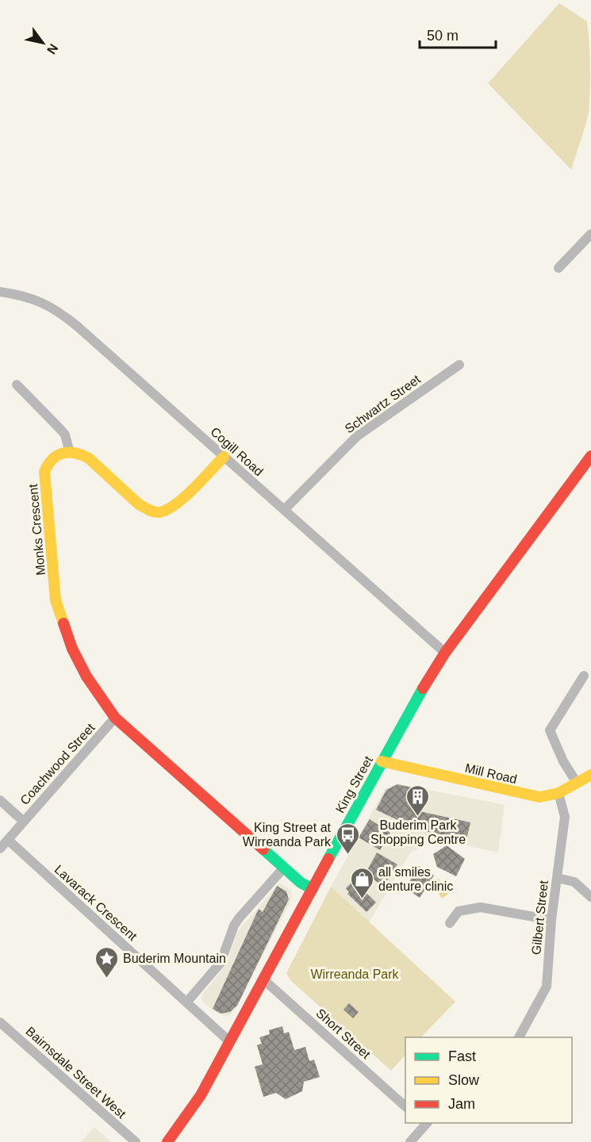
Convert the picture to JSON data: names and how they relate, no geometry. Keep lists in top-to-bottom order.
{
  "streets": {
    "street": [
      "Schwartz Street",
      "Cogill Road",
      "Monks Crescent",
      "Coachwood Street",
      "Mill Road",
      "King Street",
      "Lavarack Crescent",
      "Gilbert Street",
      "Short Street",
      "Bairnsdale Street West"
    ]
  },
  "crossings": [
    ["Schwartz Street", "Cogill Road"],
    ["Cogill Road", "King Street"],
    ["Monks Crescent", "Coachwood Street"],
    ["Coachwood Street", "Lavarack Crescent"],
    ["Mill Road", "King Street"],
    ["Mill Road", "Gilbert Street"],
    ["King Street", "Lavarack Crescent"],
    ["King Street", "Short Street"]
  ],
  "parks": ["Wirreanda Park"],
  "places": {
    "building": ["Buderim Park Shopping Centre"],
    "bus stop": ["King Street at Wirreanda Park"],
    "shop": ["all smiles denture clinic"],
    "place": ["Buderim Mountain"]
  },
  "legend": ["Fast", "Slow", "Jam"],
  "scale_bar": "50 m",
  "north": "bottom right"
}
